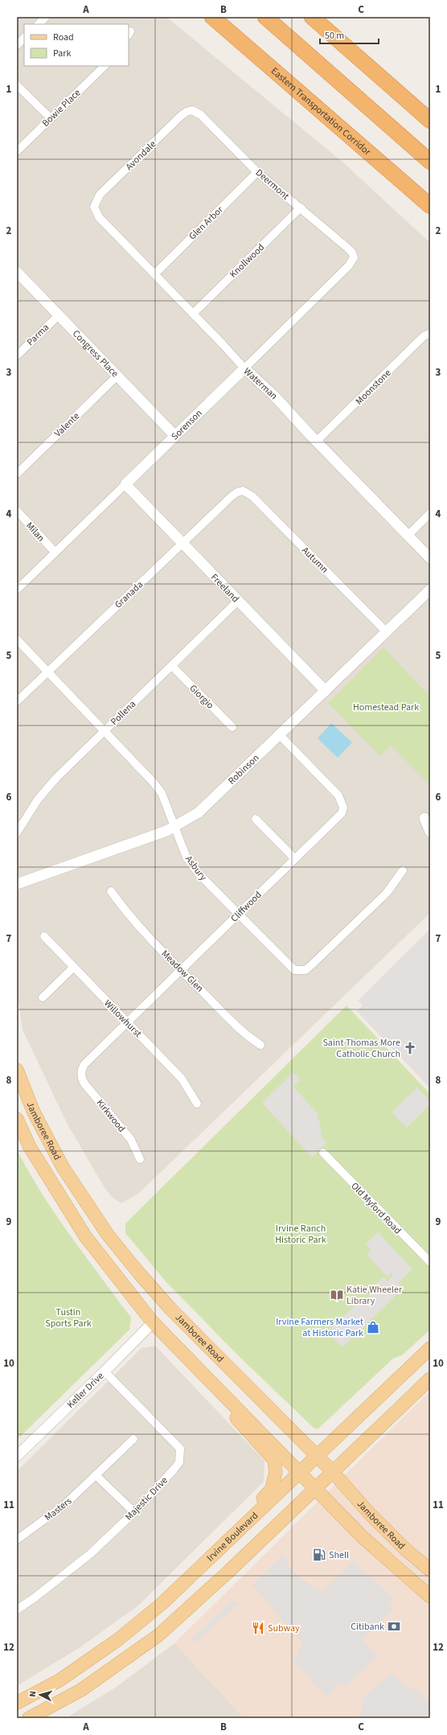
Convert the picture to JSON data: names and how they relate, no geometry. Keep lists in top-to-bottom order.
{
  "streets": {
    "highway": ["Eastern Transportation Corridor"],
    "main road": ["Jamboree Road", "Irvine Boulevard"],
    "street": [
      "Bowie Place",
      "Avondale",
      "Deermont",
      "Glen Arbor",
      "Knollwood",
      "Parma",
      "Congress Place",
      "Waterman",
      "Moonstone",
      "Sorenson",
      "Valente",
      "Milan",
      "Autumn",
      "Freeland",
      "Granada",
      "Giorgio",
      "Pollena",
      "Robinson",
      "Asbury",
      "Cliffwood",
      "Meadow Glen",
      "Willowhurst",
      "Kirkwood",
      "Old Myford Road",
      "Keller Drive",
      "Majestic Drive",
      "Masters"
    ]
  },
  "crossings": [
    ["Avondale", "Deermont"],
    ["Avondale", "Waterman"],
    ["Deermont", "Glen Arbor"],
    ["Deermont", "Knollwood"],
    ["Deermont", "Sorenson"],
    ["Glen Arbor", "Waterman"],
    ["Knollwood", "Waterman"],
    ["Parma", "Congress Place"],
    ["Congress Place", "Sorenson"],
    ["Congress Place", "Valente"],
    ["Waterman", "Moonstone"],
    ["Waterman", "Sorenson"],
    ["Sorenson", "Milan"],
    ["Sorenson", "Freeland"],
    ["Autumn", "Granada"],
    ["Autumn", "Robinson"],
    ["Freeland", "Granada"],
    ["Freeland", "Pollena"],
    ["Freeland", "Robinson"],
    ["Granada", "Asbury"],
    ["Giorgio", "Pollena"],
    ["Pollena", "Asbury"],
    ["Robinson", "Asbury"],
    ["Robinson", "Cliffwood"],
    ["Asbury", "Cliffwood"],
    ["Cliffwood", "Meadow Glen"],
    ["Cliffwood", "Willowhurst"],
    ["Cliffwood", "Kirkwood"],
    ["Jamboree Road", "Keller Drive"],
    ["Jamboree Road", "Irvine Boulevard"],
    ["Keller Drive", "Majestic Drive"]
  ],
  "parks": ["Homestead Park", "Irvine Ranch Historic Park", "Tustin Sports Park"],
  "places": {
    "church": ["Saint Thomas More Catholic Church"],
    "library": ["Katie Wheeler Library"],
    "shop": ["Irvine Farmers Market at Historic Park"],
    "fuel station": ["Shell"],
    "bank": ["Citibank"],
    "restaurant": ["Subway"]
  },
  "legend": ["Road", "Park"],
  "scale_bar": "50 m",
  "north": "left",
  "grid": {
    "columns": ["A", "B", "C"],
    "rows": [
      "1",
      "2",
      "3",
      "4",
      "5",
      "6",
      "7",
      "8",
      "9",
      "10",
      "11",
      "12"
    ]
  }
}
